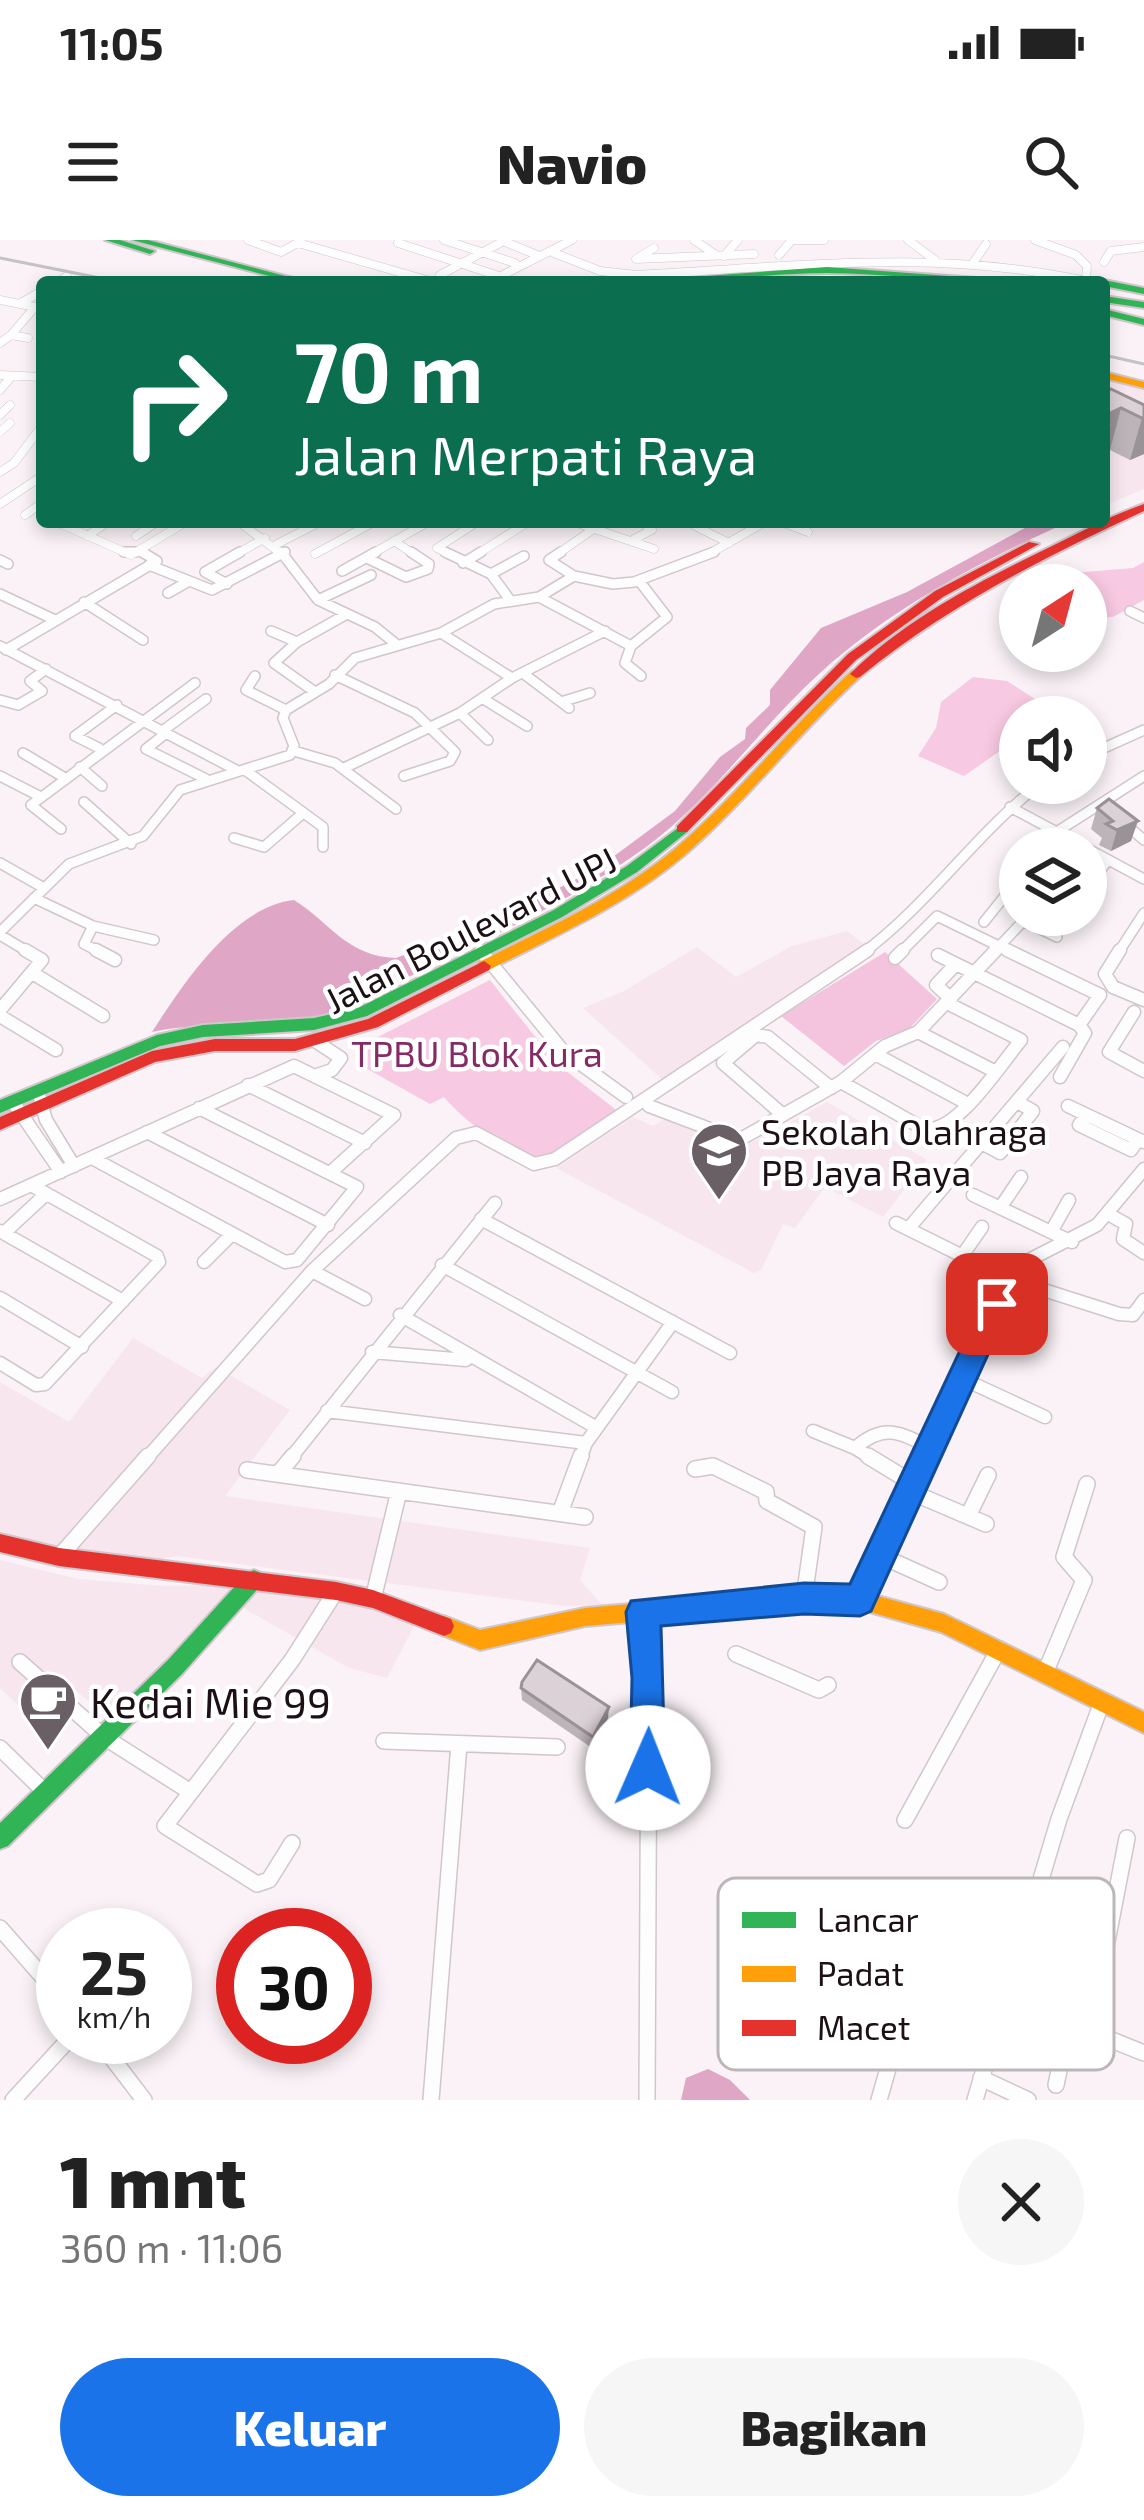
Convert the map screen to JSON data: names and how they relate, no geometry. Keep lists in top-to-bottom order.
{
  "streets": {
    "main road": ["Jalan Boulevard UPJ"]
  },
  "parks": ["TPBU Blok Kura"],
  "places": {
    "school or university": ["Sekolah Olahraga PB Jaya Raya"],
    "cafe": ["Kedai Mie 99"]
  },
  "legend": ["Lancar", "Padat", "Macet"],
  "north": "top right",
  "page": {
    "status": "11:05",
    "header": "Navio",
    "turn": ["70 m", "Jalan Merpati Raya"],
    "speed": "25 km/h",
    "limit": "30",
    "heading": ["1 mnt", "360 m · 11:06"],
    "buttons": ["Keluar", "Bagikan"]
  }
}
